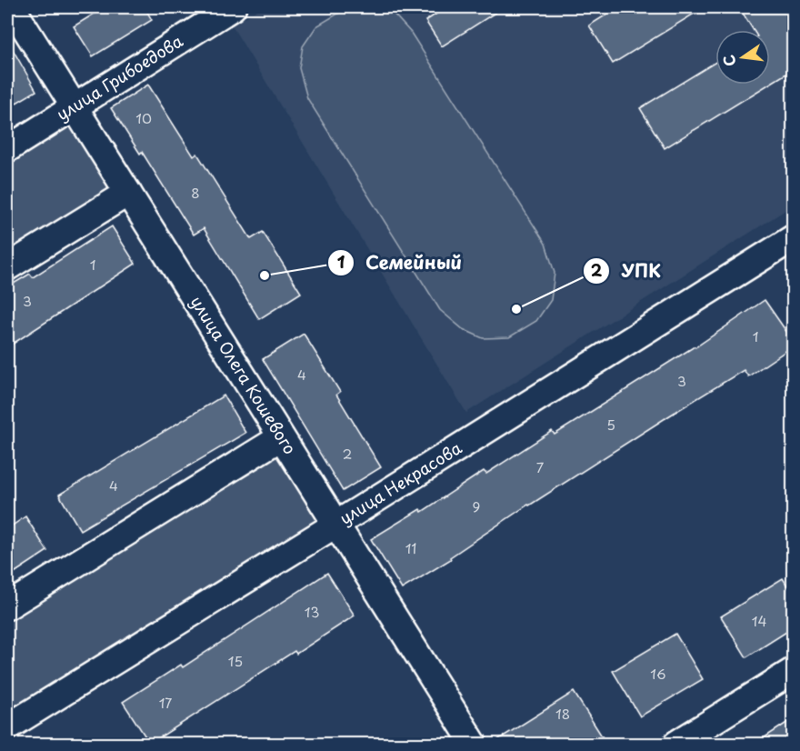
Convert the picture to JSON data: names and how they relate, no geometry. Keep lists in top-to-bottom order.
{
  "streets": {
    "street": ["улица Грибоедова", "улица Олега Кошевого", "улица Некрасова"]
  },
  "crossings": [
    ["улица Грибоедова", "улица Олега Кошевого"],
    ["улица Олега Кошевого", "улица Некрасова"]
  ],
  "places": ["Семейный", "УПК"],
  "house_numbers": [
    "10",
    "8",
    "1",
    "3",
    "1",
    "4",
    "3",
    "5",
    "2",
    "7",
    "4",
    "9",
    "11",
    "13",
    "14",
    "15",
    "16",
    "17",
    "18"
  ],
  "north": "left"
}
